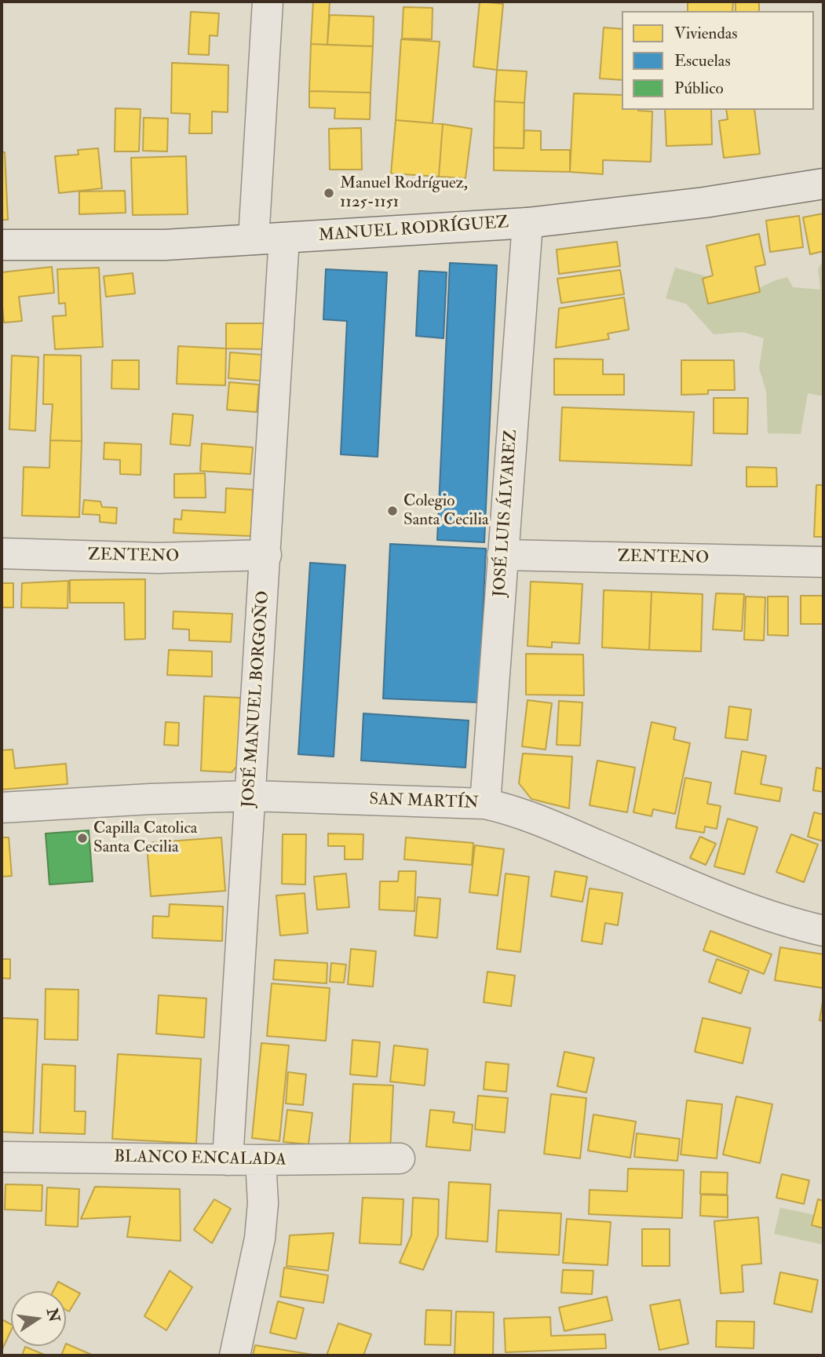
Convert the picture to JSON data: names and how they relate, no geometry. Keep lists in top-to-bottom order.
{
  "streets": {
    "street": [
      "MANUEL RODRÍGUEZ",
      "JOSÉ LUIS ÁLVAREZ",
      "ZENTENO",
      "JOSÉ MANUEL BORGOÑO",
      "SAN MARTÍN",
      "BLANCO ENCALADA"
    ]
  },
  "crossings": [
    ["MANUEL RODRÍGUEZ", "JOSÉ LUIS ÁLVAREZ"],
    ["MANUEL RODRÍGUEZ", "JOSÉ MANUEL BORGOÑO"],
    ["JOSÉ LUIS ÁLVAREZ", "ZENTENO"],
    ["JOSÉ LUIS ÁLVAREZ", "SAN MARTÍN"],
    ["ZENTENO", "JOSÉ MANUEL BORGOÑO"],
    ["JOSÉ MANUEL BORGOÑO", "SAN MARTÍN"],
    ["JOSÉ MANUEL BORGOÑO", "BLANCO ENCALADA"]
  ],
  "places": ["Manuel Rodríguez, 1125-1151", "Colegio Santa Cecilia", "Capilla Catolica Santa Cecilia"],
  "legend": ["Viviendas", "Escuelas", "Público"],
  "north": "right"
}
